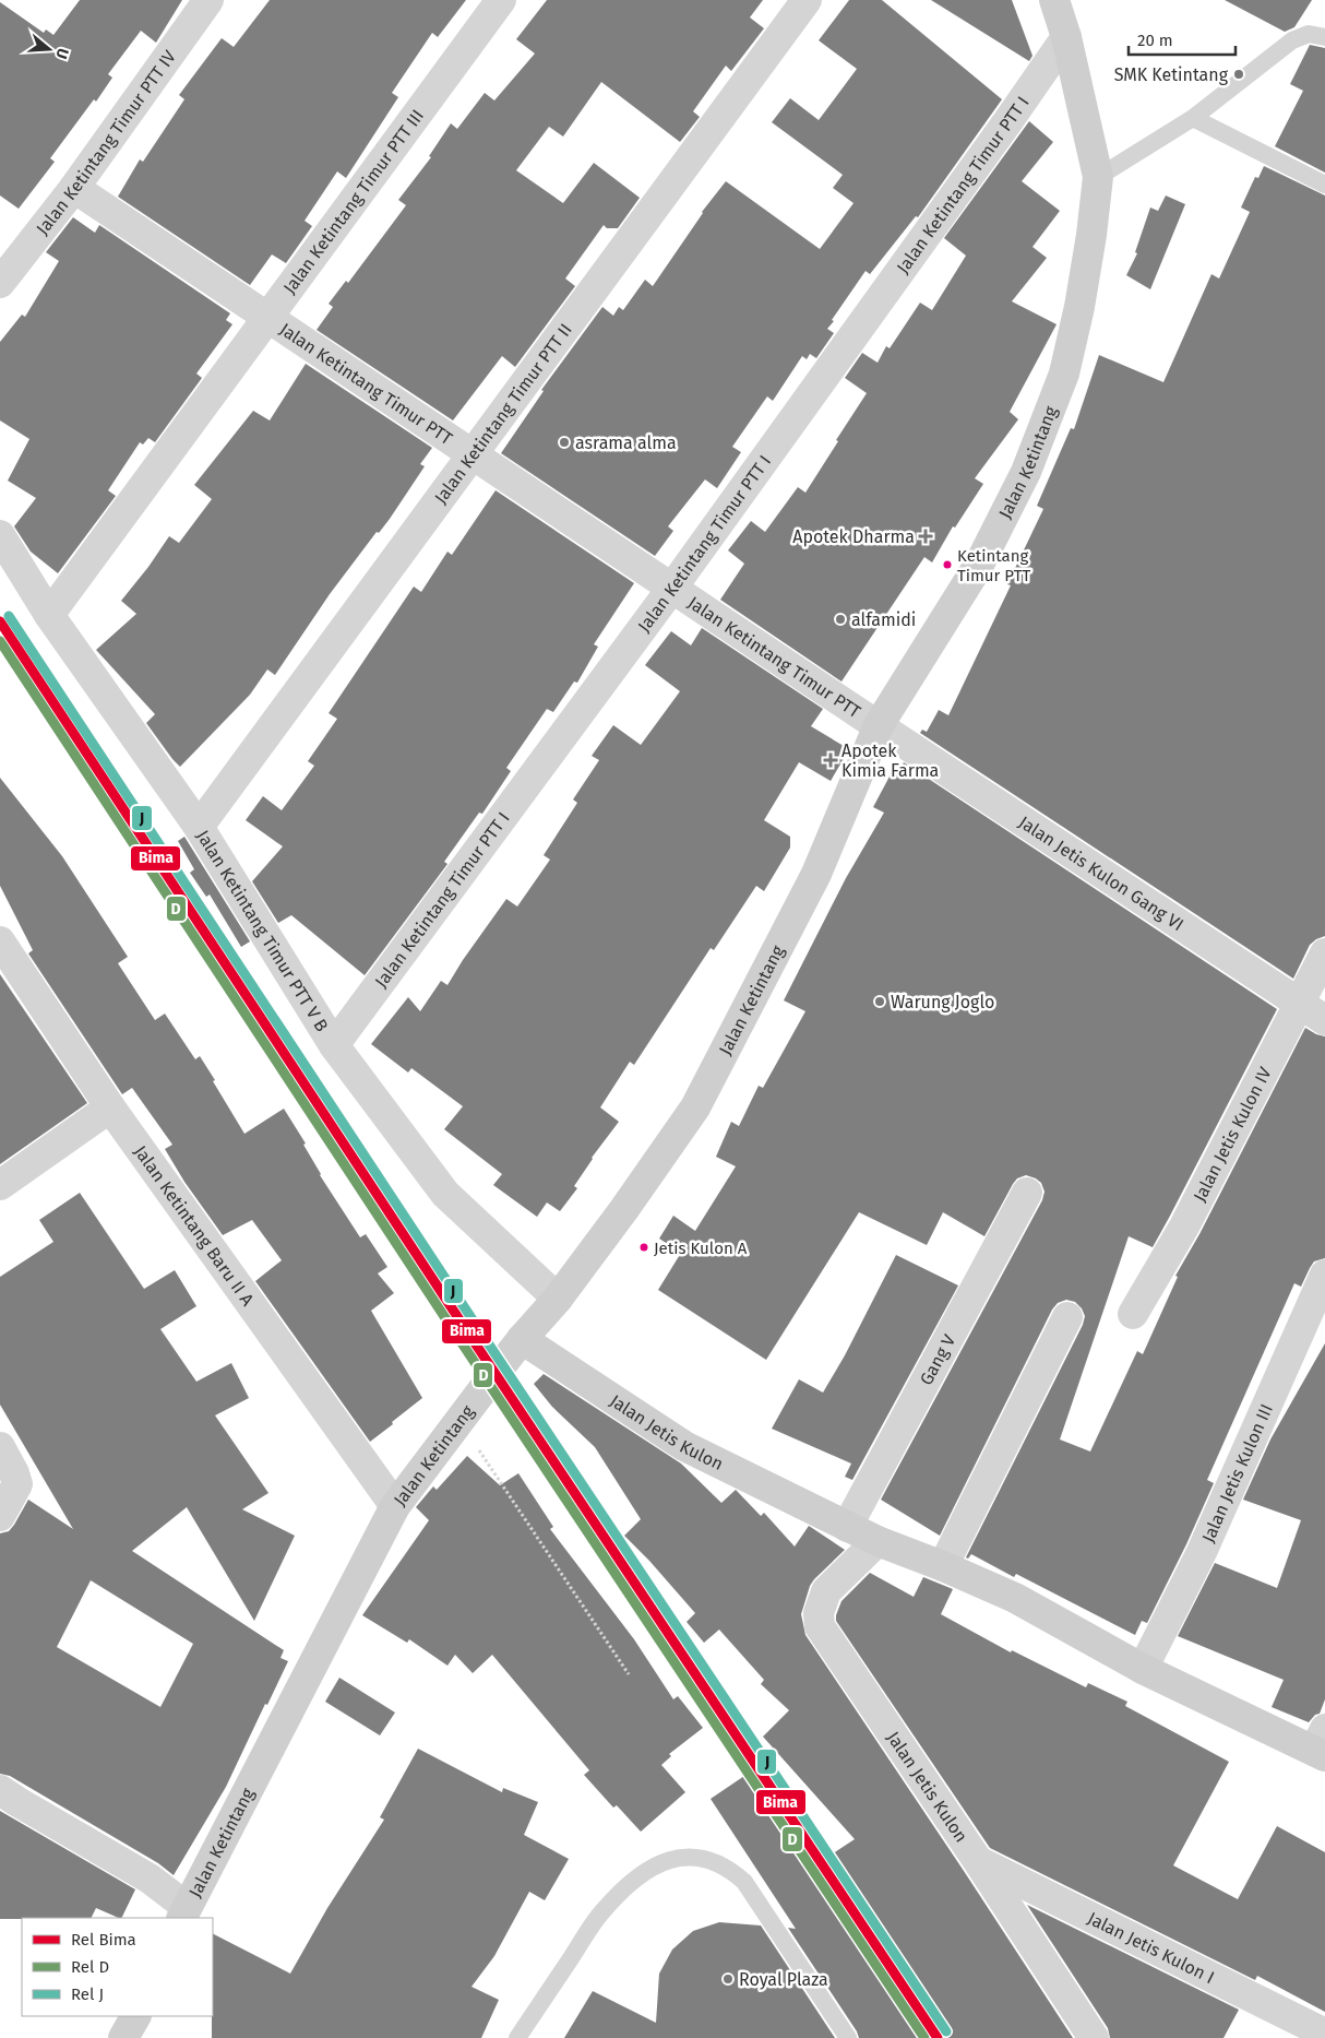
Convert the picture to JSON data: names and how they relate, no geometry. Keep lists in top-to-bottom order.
{
  "streets": {
    "street": [
      "Jalan Ketintang Timur PTT IV",
      "Jalan Ketintang Timur PTT I",
      "Jalan Ketintang Timur PTT III",
      "Jalan Ketintang Timur PTT",
      "Jalan Ketintang Timur PTT II",
      "Jalan Ketintang",
      "Jalan Jetis Kulon Gang VI",
      "Jalan Ketintang Timur PTT V B",
      "Jalan Jetis Kulon IV",
      "Jalan Ketintang Baru II A",
      "Gang V",
      "Jalan Jetis Kulon",
      "Jalan Jetis Kulon III",
      "Jalan Jetis Kulon I"
    ]
  },
  "crossings": [
    ["Jalan Ketintang Timur PTT IV", "Jalan Ketintang Timur PTT"],
    ["Jalan Ketintang Timur PTT I", "Jalan Ketintang Timur PTT"],
    ["Jalan Ketintang Timur PTT I", "Jalan Ketintang"],
    ["Jalan Ketintang Timur PTT I", "Jalan Ketintang Timur PTT V B"],
    ["Jalan Ketintang Timur PTT III", "Jalan Ketintang Timur PTT"],
    ["Jalan Ketintang Timur PTT III", "Jalan Ketintang Timur PTT V B"],
    ["Jalan Ketintang Timur PTT", "Jalan Ketintang Timur PTT II"],
    ["Jalan Ketintang Timur PTT", "Jalan Ketintang"],
    ["Jalan Ketintang Timur PTT", "Jalan Jetis Kulon Gang VI"],
    ["Jalan Ketintang Timur PTT II", "Jalan Ketintang Timur PTT V B"],
    ["Jalan Ketintang", "Jalan Jetis Kulon Gang VI"],
    ["Jalan Ketintang", "Jalan Ketintang Timur PTT V B"],
    ["Jalan Ketintang", "Jalan Ketintang Baru II A"],
    ["Jalan Ketintang", "Jalan Jetis Kulon"],
    ["Jalan Jetis Kulon Gang VI", "Jalan Jetis Kulon IV"],
    ["Gang V", "Jalan Jetis Kulon"],
    ["Jalan Jetis Kulon", "Jalan Jetis Kulon III"],
    ["Jalan Jetis Kulon", "Jalan Jetis Kulon I"]
  ],
  "places": {
    "other": [
      "SMK Ketintang",
      "asrama alma",
      "Ketintang Timur PTT",
      "alfamidi",
      "Warung Joglo",
      "Jetis Kulon A",
      "Royal Plaza"
    ],
    "health": ["Apotek Dharma", "Apotek Kimia Farma"]
  },
  "lines": ["rail line J", "rail line Bima", "rail line D"],
  "legend": ["Rel Bima", "Rel D", "Rel J"],
  "scale_bar": "20 m",
  "north": "right"
}
